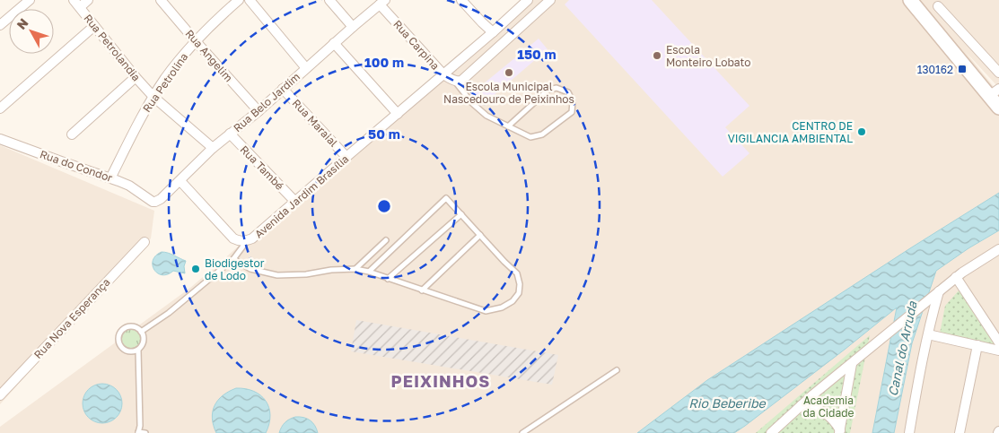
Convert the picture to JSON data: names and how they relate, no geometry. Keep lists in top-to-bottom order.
{
  "streets": {
    "street": [
      "Rua Carpina",
      "Rua Petrolandia",
      "Rua Angelim",
      "Rua Petrolina",
      "Rua Belo Jardim",
      "Rua Maraial",
      "Rua do Condor",
      "Rua També",
      "Avenida Jardim Brasília",
      "Rua Nova Esperança"
    ]
  },
  "crossings": [
    ["Rua Carpina", "Rua Belo Jardim"],
    ["Rua Carpina", "Avenida Jardim Brasília"],
    ["Rua Petrolandia", "Rua Petrolina"],
    ["Rua Petrolandia", "Rua Belo Jardim"],
    ["Rua Angelim", "Rua Petrolina"],
    ["Rua Angelim", "Rua Belo Jardim"],
    ["Rua Petrolina", "Rua do Condor"],
    ["Rua Belo Jardim", "Rua Maraial"],
    ["Rua Belo Jardim", "Rua do Condor"],
    ["Rua Belo Jardim", "Rua També"],
    ["Rua Belo Jardim", "Avenida Jardim Brasília"],
    ["Rua Maraial", "Avenida Jardim Brasília"],
    ["Rua També", "Avenida Jardim Brasília"]
  ],
  "districts": ["PEIXINHOS"],
  "water": ["Canal do Arruda", "Rio Beberibe"],
  "parks": ["Academia da Cidade"],
  "places": {
    "other": [
      "Escola Monteiro Lobato",
      "Escola Municipal Nascedouro de Peixinhos",
      "CENTRO DE VIGILANCIA AMBIENTAL",
      "Biodigestor de Lodo"
    ],
    "transit": ["130162"]
  },
  "north": "top left",
  "rings": ["150 m", "100 m", "50 m"]
}
